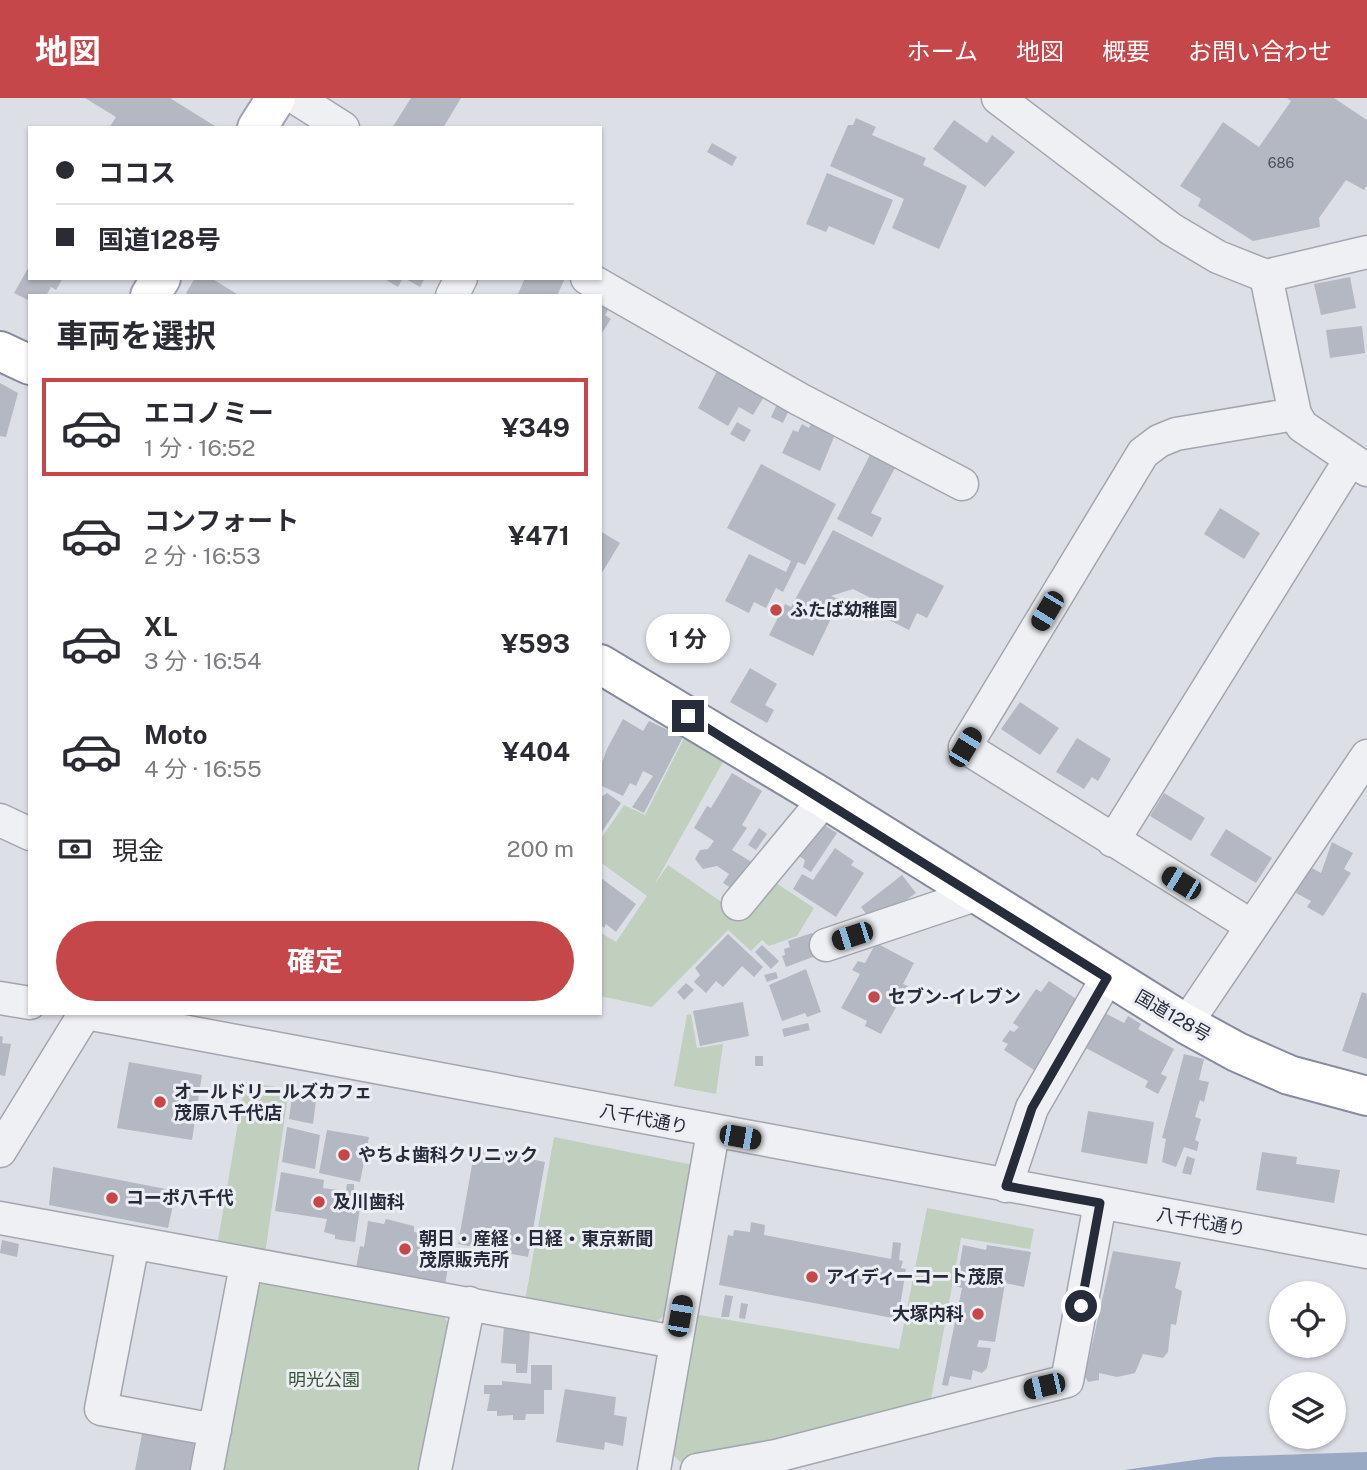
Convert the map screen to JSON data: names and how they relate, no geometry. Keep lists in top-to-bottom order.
{
  "streets": {
    "main road": ["国道128号"],
    "street": ["八千代通り"]
  },
  "parks": ["明光公園"],
  "places": [
    "ふたば幼稚園",
    "セブン-イレブン",
    "オールドリールズカフェ 茂原八千代店",
    "やちよ歯科クリニック",
    "コーポ八千代",
    "及川歯科",
    "朝日・産経・日経・東京新聞 茂原販売所",
    "アイディーコート茂原",
    "大塚内科"
  ],
  "house_numbers": ["686"],
  "page": {
    "header": "地図",
    "nav": [
      "ホーム",
      "地図",
      "概要",
      "お問い合わせ"
    ],
    "banner": ["ココス", "国道128号"],
    "heading": "車両を選択",
    "list": [
      {
        "name": "エコノミー",
        "note": "1 分 · 16:52",
        "value": "¥349"
      },
      {
        "name": "コンフォート",
        "note": "2 分 · 16:53",
        "value": "¥471"
      },
      {
        "name": "XL",
        "note": "3 分 · 16:54",
        "value": "¥593"
      },
      {
        "name": "Moto",
        "note": "4 分 · 16:55",
        "value": "¥404"
      }
    ],
    "bubble": "1 分",
    "pay": ["現金", "200 m"],
    "buttons": "確定"
  }
}
